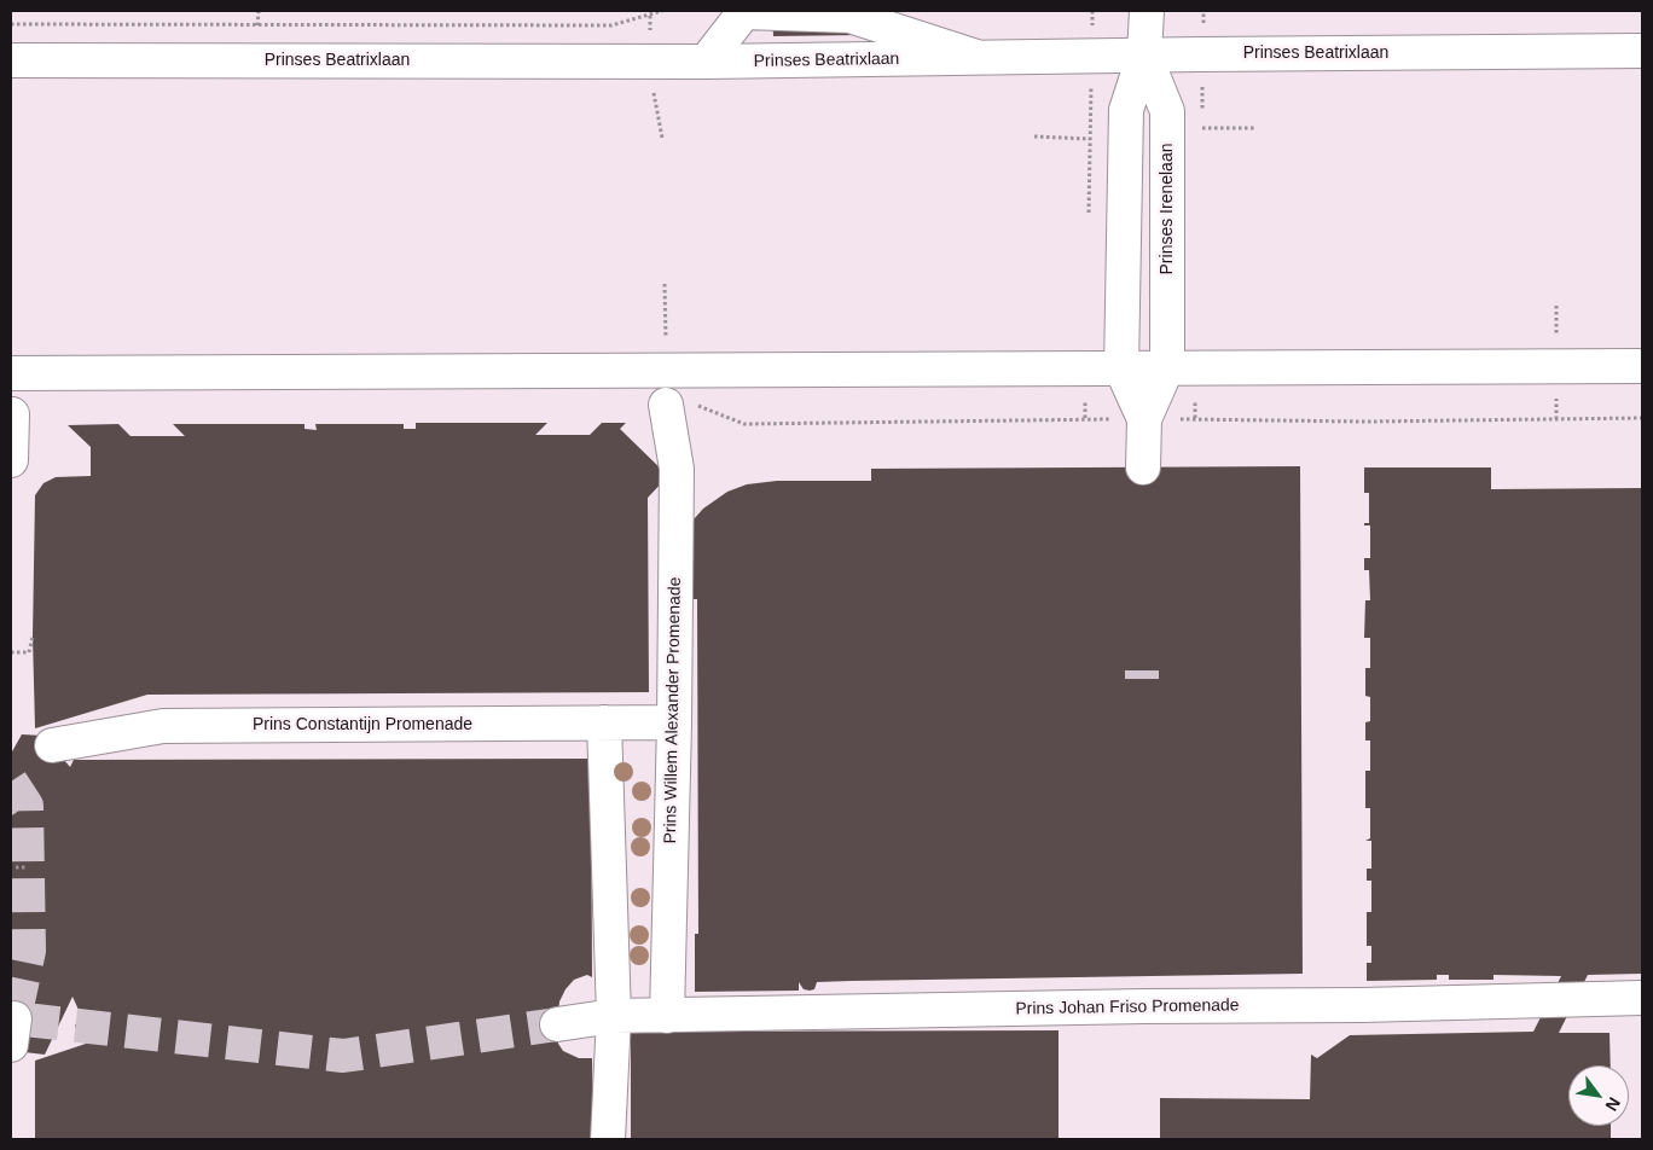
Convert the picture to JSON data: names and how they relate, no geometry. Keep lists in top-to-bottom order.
{
  "streets": {
    "street": [
      "Prinses Beatrixlaan",
      "Prinses Irenelaan",
      "Prins Willem Alexander Promenade",
      "Prins Constantijn Promenade",
      "Prins Johan Friso Promenade"
    ]
  },
  "crossings": [
    ["Prinses Beatrixlaan", "Prinses Irenelaan"],
    ["Prins Willem Alexander Promenade", "Prins Constantijn Promenade"],
    ["Prins Willem Alexander Promenade", "Prins Johan Friso Promenade"]
  ],
  "north": "bottom right"
}
